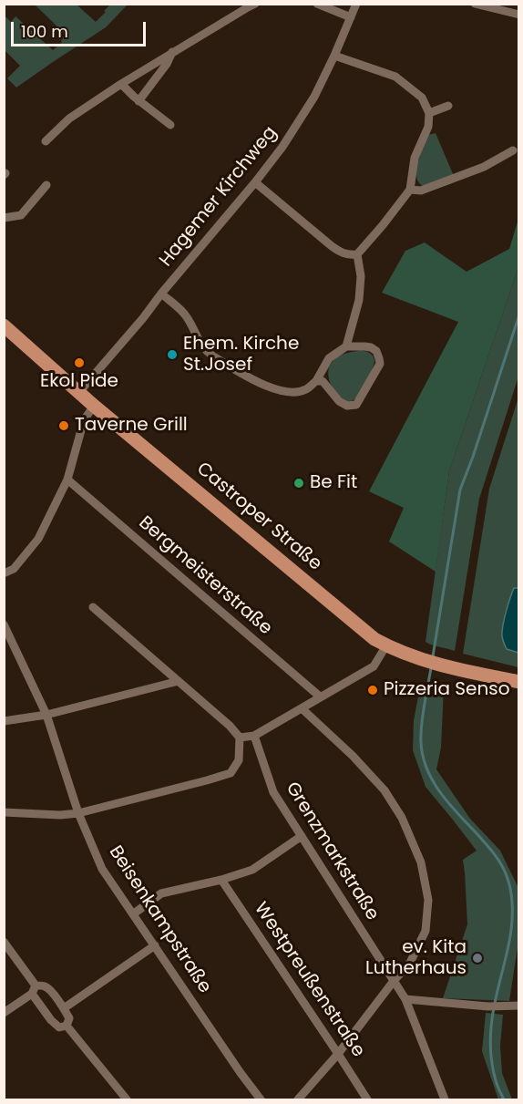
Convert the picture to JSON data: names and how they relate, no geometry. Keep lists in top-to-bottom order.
{
  "streets": {
    "main road": ["Castroper Straße"],
    "street": [
      "Hagemer Kirchweg",
      "Bergmeisterstraße",
      "Grenzmarkstraße",
      "Beisenkampstraße",
      "Westpreußenstraße"
    ]
  },
  "crossings": [
    ["Hagemer Kirchweg", "Castroper Straße"]
  ],
  "places": [
    "Ehem. Kirche St.Josef",
    "Ekol Pide",
    "Taverne Grill",
    "Be Fit",
    "Pizzeria Senso",
    "ev. Kita Lutherhaus"
  ],
  "scale_bar": "100 m"
}
